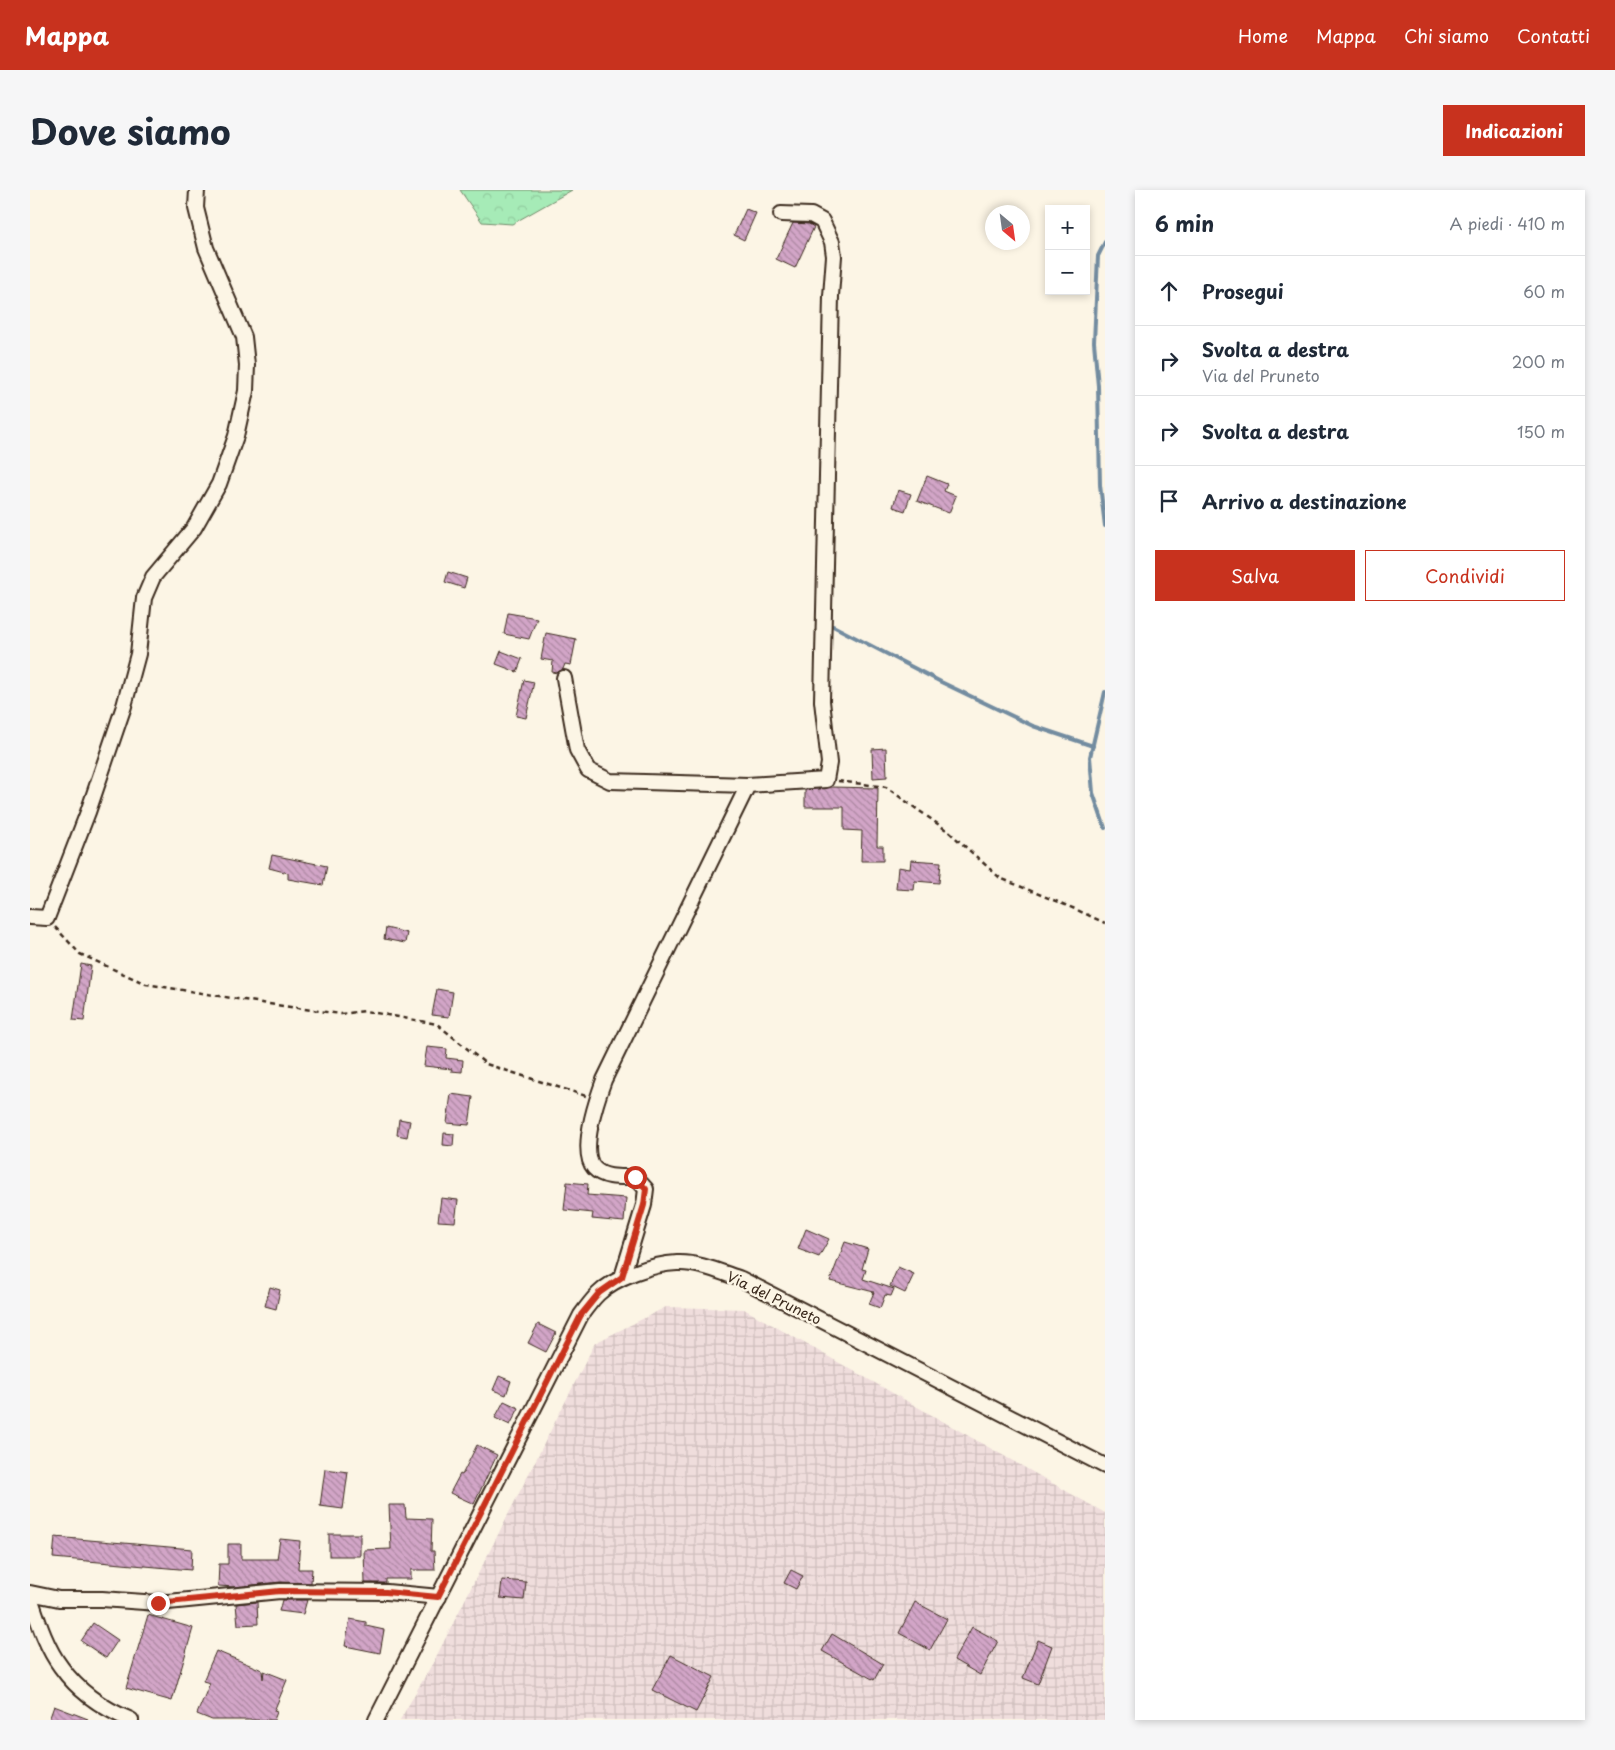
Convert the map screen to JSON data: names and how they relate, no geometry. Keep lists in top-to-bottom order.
{
  "streets": {
    "street": ["Via del Pruneto"]
  },
  "north": "bottom right",
  "page": {
    "header": "Mappa",
    "nav": [
      "Home",
      "Mappa",
      "Chi siamo",
      "Contatti"
    ],
    "title": "Dove siamo",
    "buttons": [
      "Indicazioni",
      ["Salva", "Condividi"]
    ],
    "heading": ["6 min", "A piedi · 410 m"],
    "map_buttons": ["+", "−"],
    "list": [
      ["Prosegui", "60 m"],
      ["Svolta a destra", "Via del Pruneto", "200 m"],
      ["Svolta a destra", "150 m"],
      "Arrivo a destinazione"
    ]
  }
}
